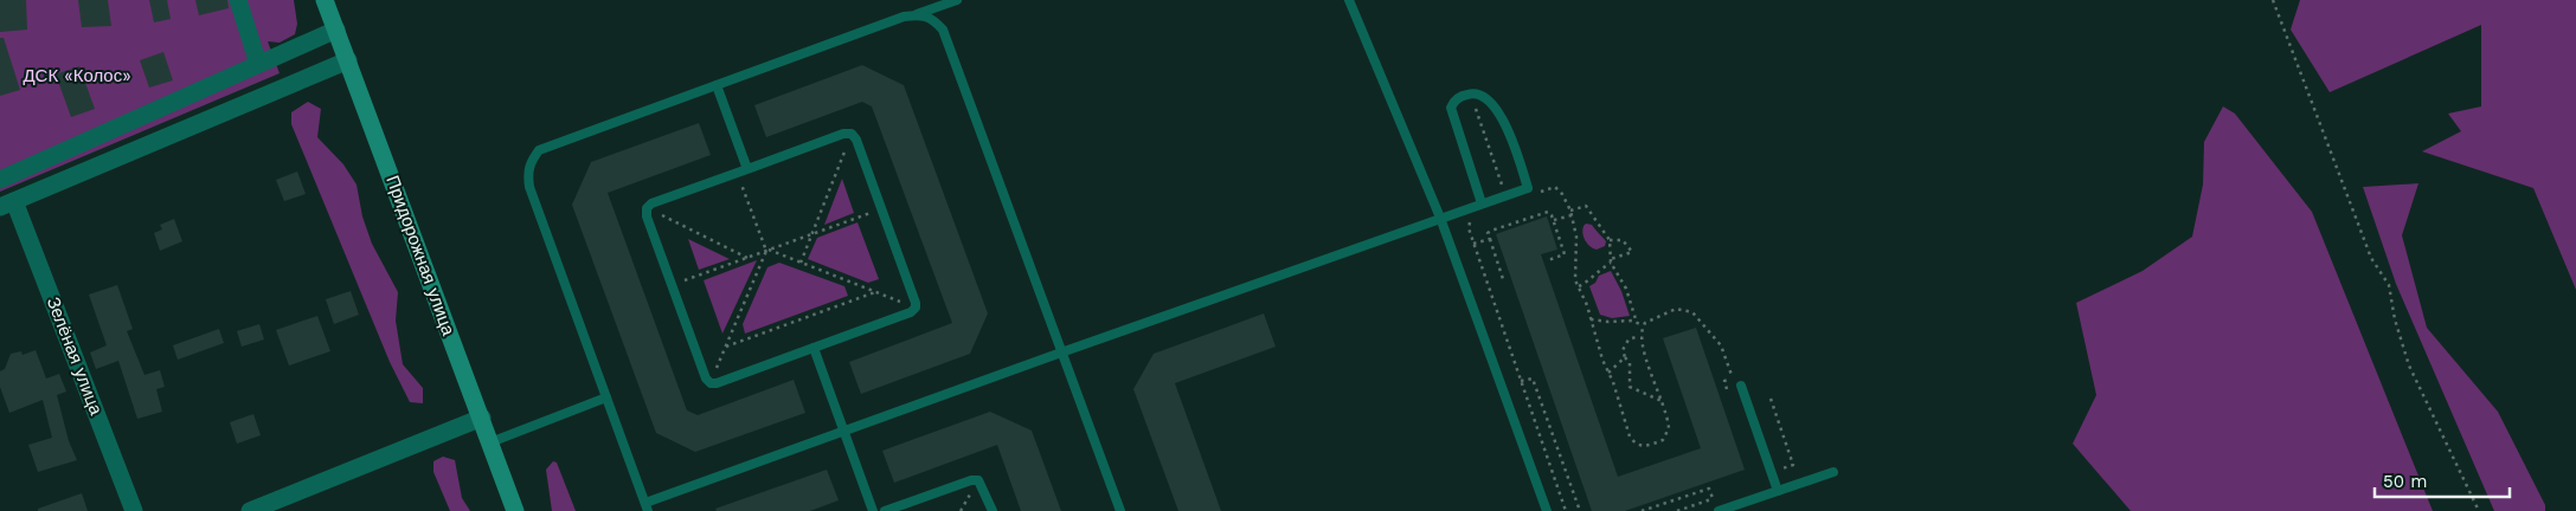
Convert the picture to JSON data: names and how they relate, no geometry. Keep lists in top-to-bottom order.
{
  "streets": {
    "main road": ["Придорожная улица"],
    "street": ["Зелёная улица"]
  },
  "parks": ["ДСК «Колос»"],
  "scale_bar": "50 m"
}
